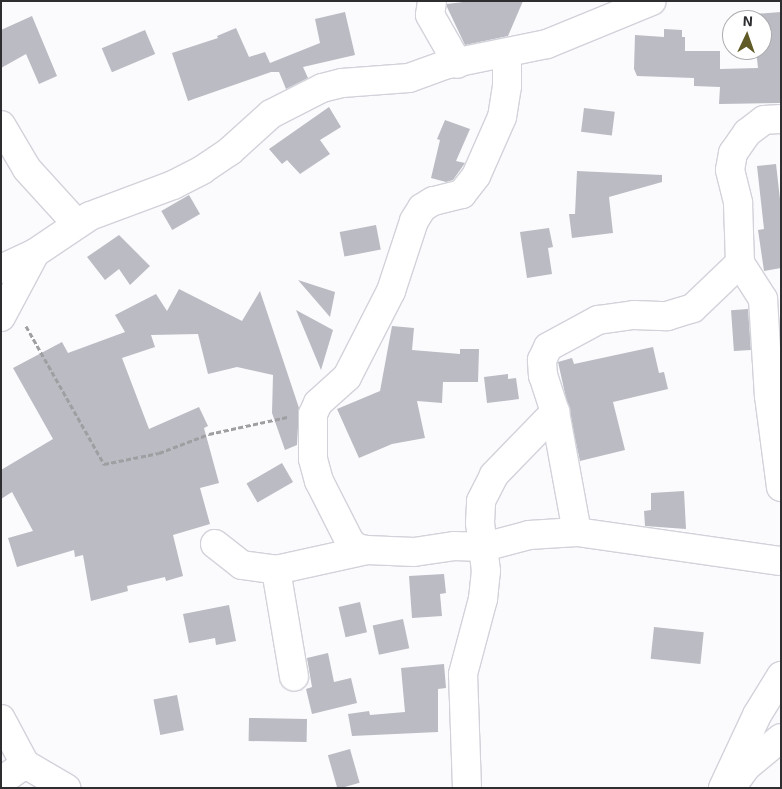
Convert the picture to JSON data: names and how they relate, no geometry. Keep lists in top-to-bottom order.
{
  "north": "top"
}
